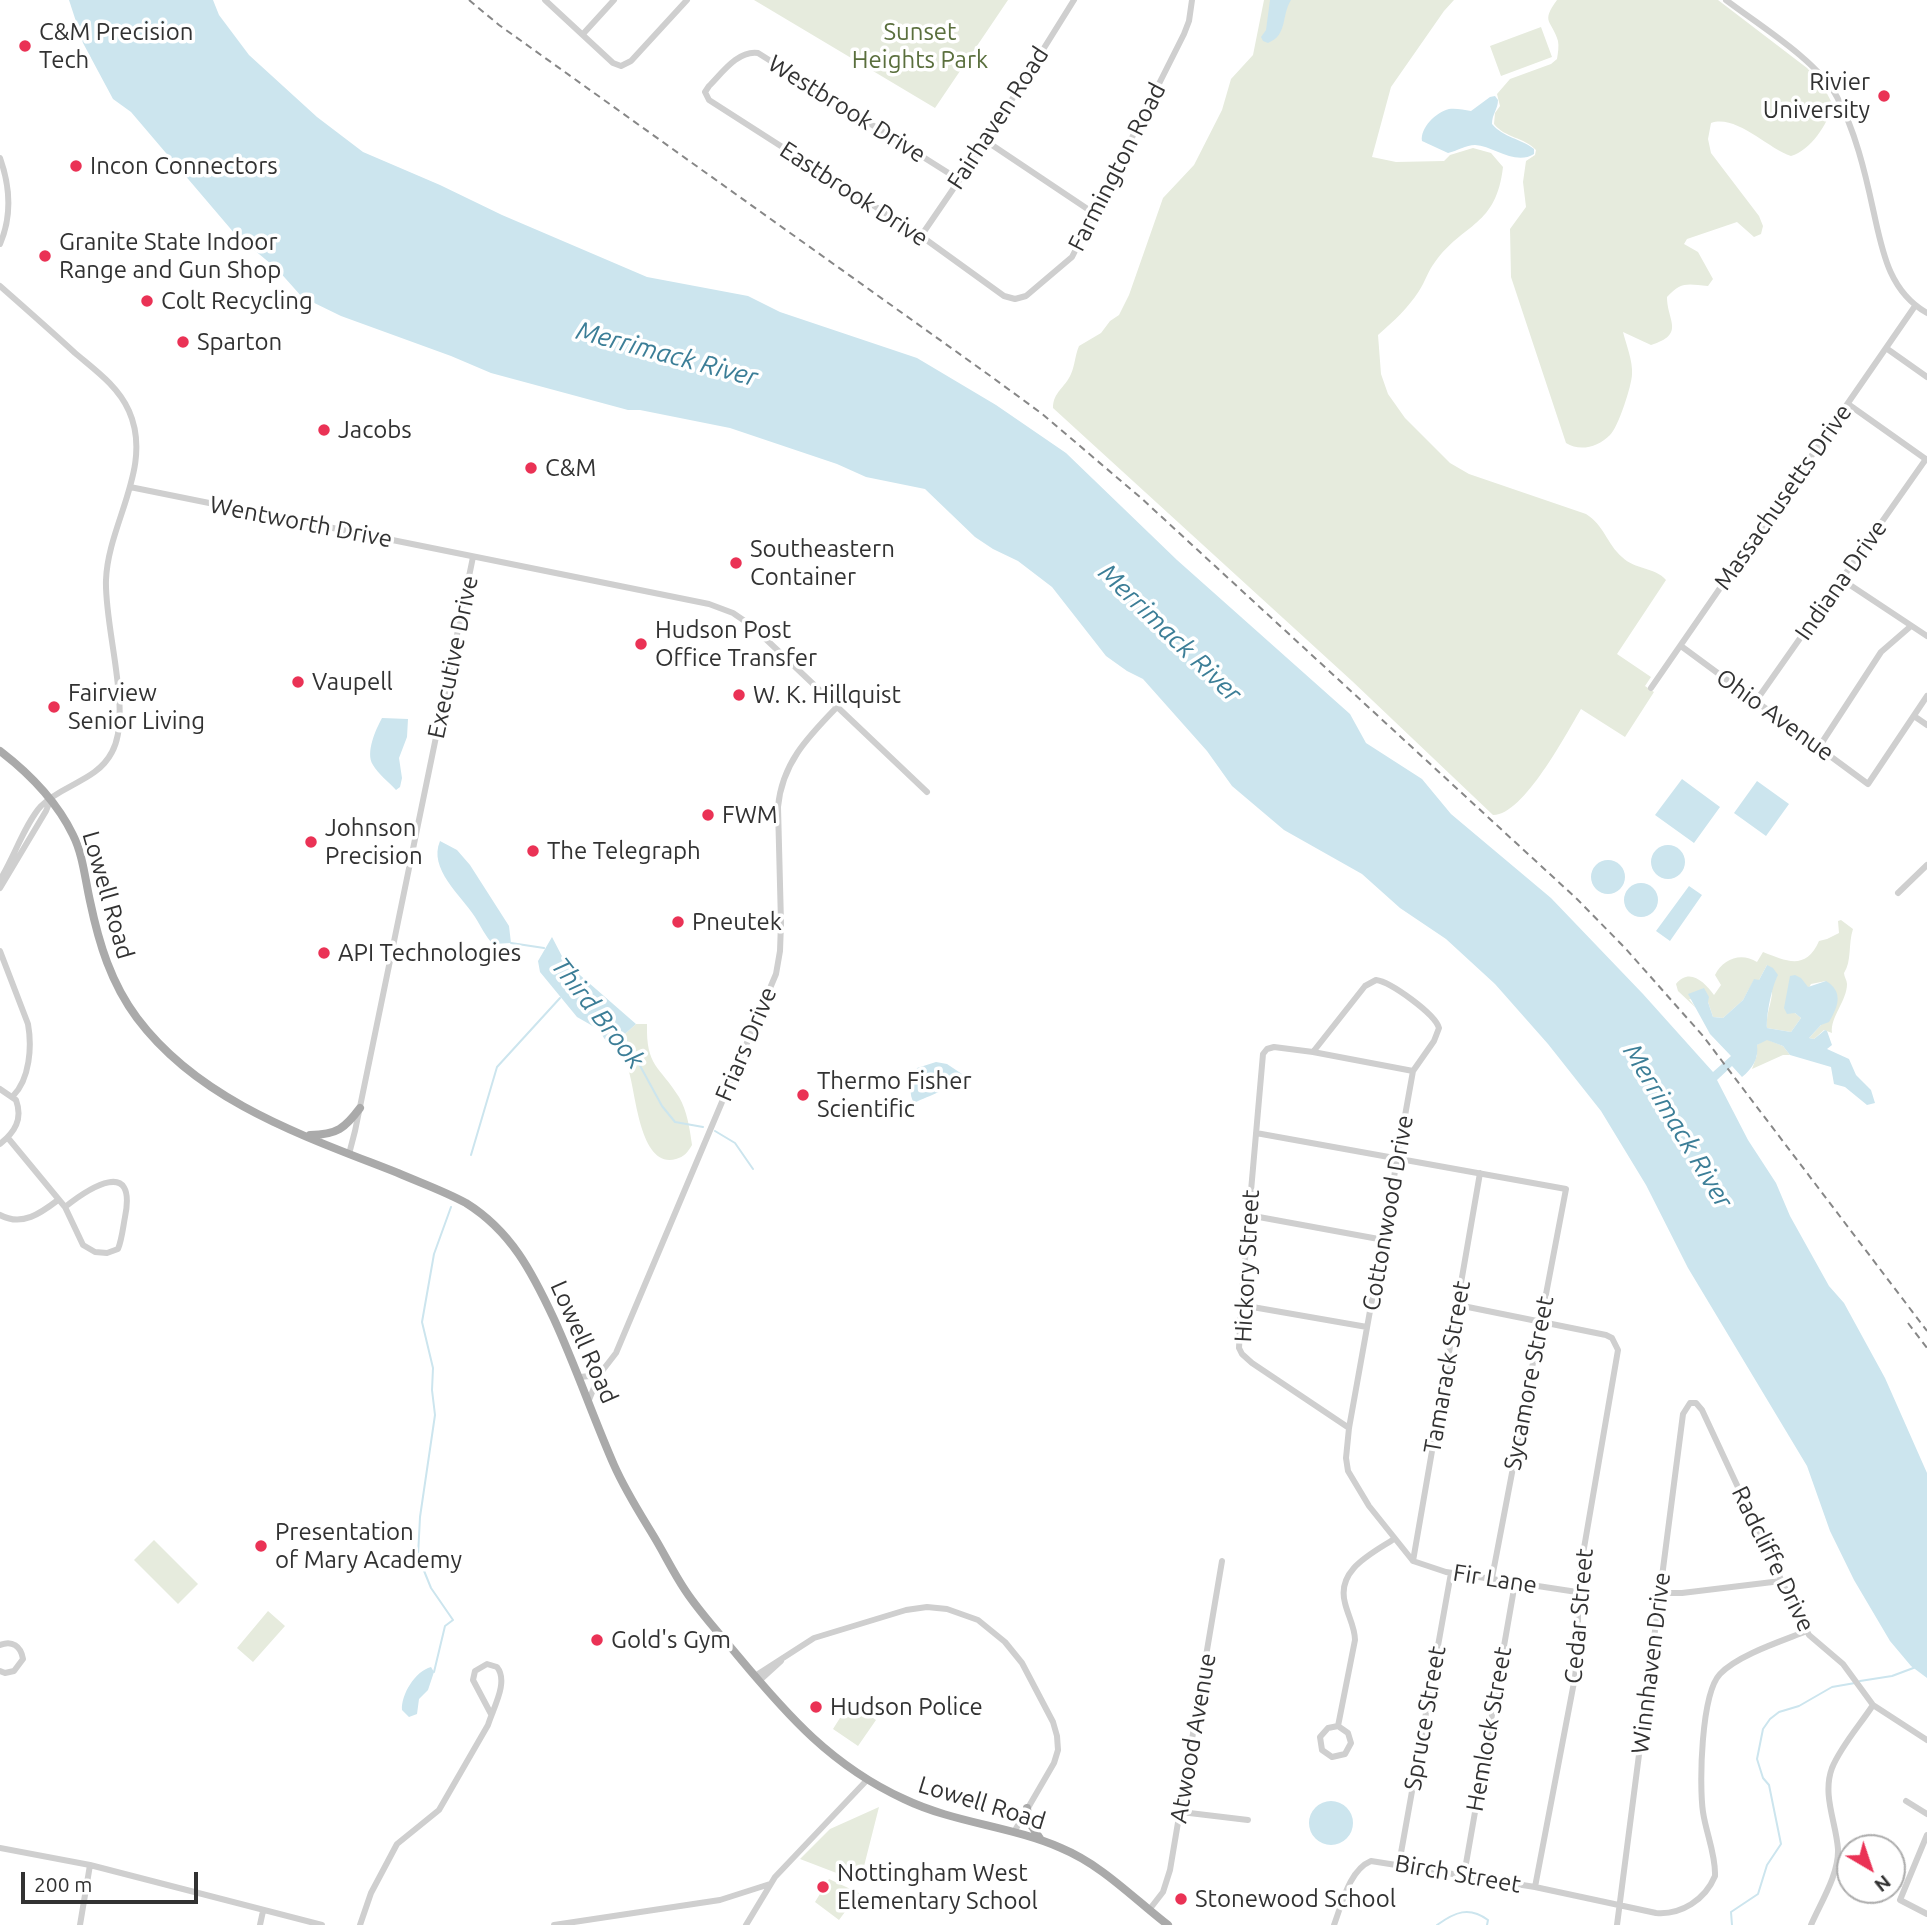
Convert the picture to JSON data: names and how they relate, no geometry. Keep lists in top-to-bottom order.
{
  "streets": {
    "main road": ["Lowell Road"],
    "street": [
      "Westbrook Drive",
      "Fairhaven Road",
      "Farmington Road",
      "Eastbrook Drive",
      "Massachusetts Drive",
      "Wentworth Drive",
      "Indiana Drive",
      "Executive Drive",
      "Ohio Avenue",
      "Friars Drive",
      "Cottonwood Drive",
      "Hickory Street",
      "Tamarack Street",
      "Sycamore Street",
      "Radcliffe Drive",
      "Fir Lane",
      "Cedar Street",
      "Winnhaven Drive",
      "Spruce Street",
      "Hemlock Street",
      "Atwood Avenue",
      "Birch Street"
    ]
  },
  "crossings": [
    ["Westbrook Drive", "Fairhaven Road"],
    ["Westbrook Drive", "Eastbrook Drive"],
    ["Fairhaven Road", "Eastbrook Drive"],
    ["Farmington Road", "Eastbrook Drive"],
    ["Massachusetts Drive", "Ohio Avenue"],
    ["Wentworth Drive", "Executive Drive"],
    ["Indiana Drive", "Ohio Avenue"],
    ["Executive Drive", "Lowell Road"],
    ["Executive Drive", "Friars Drive"],
    ["Lowell Road", "Friars Drive"],
    ["Lowell Road", "Atwood Avenue"],
    ["Cottonwood Drive", "Hickory Street"],
    ["Cottonwood Drive", "Tamarack Street"],
    ["Cottonwood Drive", "Fir Lane"],
    ["Tamarack Street", "Sycamore Street"],
    ["Tamarack Street", "Fir Lane"],
    ["Sycamore Street", "Fir Lane"],
    ["Sycamore Street", "Cedar Street"],
    ["Radcliffe Drive", "Winnhaven Drive"],
    ["Radcliffe Drive", "Birch Street"],
    ["Fir Lane", "Cedar Street"],
    ["Fir Lane", "Spruce Street"],
    ["Fir Lane", "Hemlock Street"],
    ["Cedar Street", "Birch Street"],
    ["Winnhaven Drive", "Birch Street"],
    ["Spruce Street", "Birch Street"],
    ["Hemlock Street", "Birch Street"]
  ],
  "water": ["Merrimack River", "Third Brook"],
  "parks": ["Sunset Heights Park"],
  "places": [
    "C&M Precision Tech",
    "Rivier University",
    "Incon Connectors",
    "Granite State Indoor Range and Gun Shop",
    "Colt Recycling",
    "Sparton",
    "Jacobs",
    "C&M",
    "Southeastern Container",
    "Hudson Post Office Transfer",
    "Vaupell",
    "W. K. Hillquist",
    "Fairview Senior Living",
    "FWM",
    "Johnson Precision",
    "The Telegraph",
    "Pneutek",
    "API Technologies",
    "Thermo Fisher Scientific",
    "Presentation of Mary Academy",
    "Gold's Gym",
    "Hudson Police",
    "Nottingham West Elementary School",
    "Stonewood School"
  ],
  "scale_bar": "200 m",
  "north": "bottom right"
}
